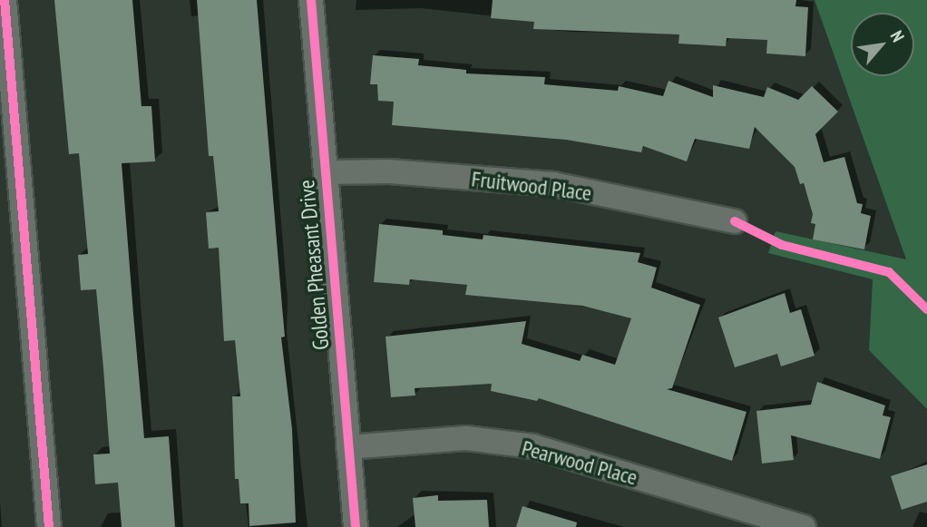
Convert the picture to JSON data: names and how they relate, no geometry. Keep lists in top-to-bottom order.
{
  "streets": {
    "street": ["Fruitwood Place", "Golden Pheasant Drive", "Pearwood Place"]
  },
  "crossings": [
    ["Fruitwood Place", "Golden Pheasant Drive"],
    ["Golden Pheasant Drive", "Pearwood Place"]
  ],
  "north": "top right"
}
